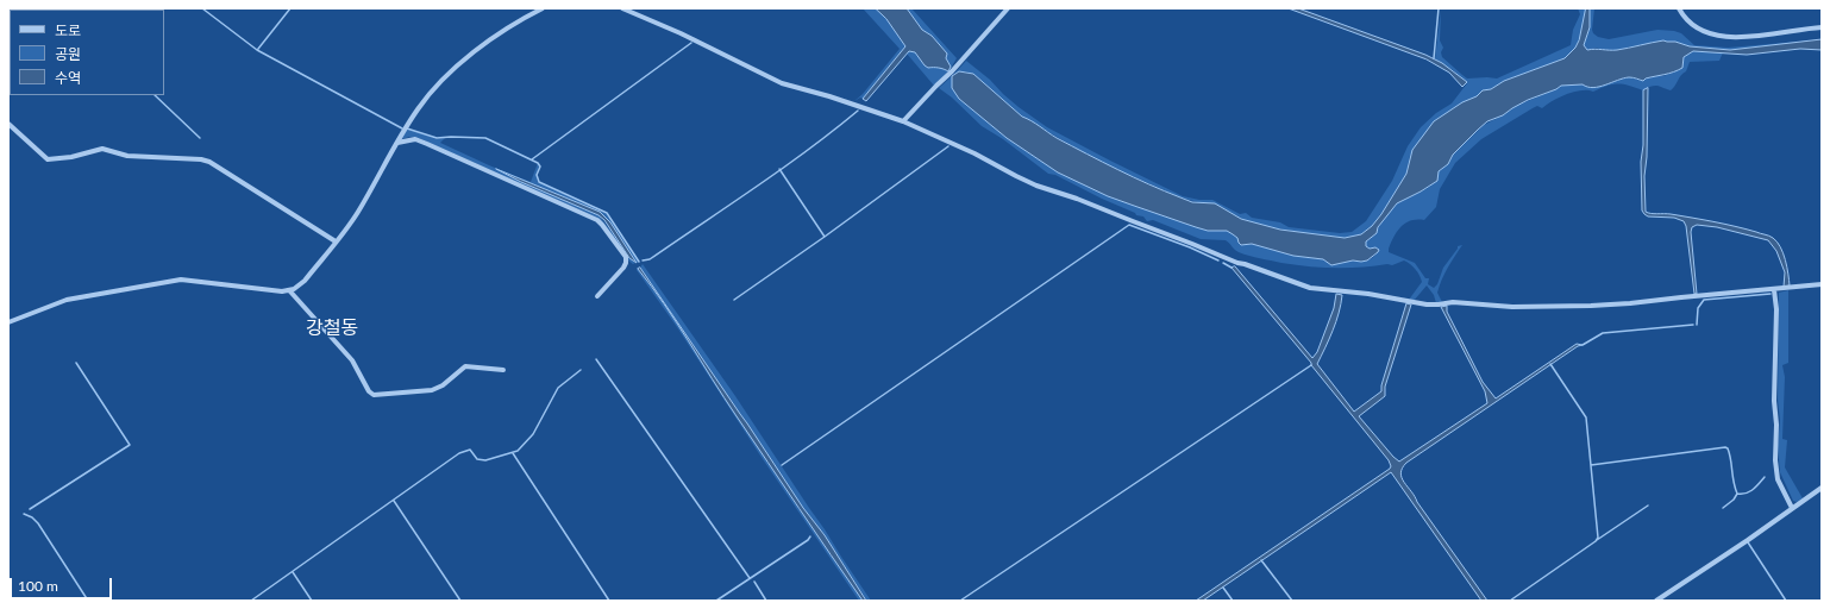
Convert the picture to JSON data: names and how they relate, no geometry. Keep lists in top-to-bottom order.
{
  "districts": ["강철동"],
  "legend": ["도로", "공원", "수역"],
  "scale_bar": "100 m"
}
